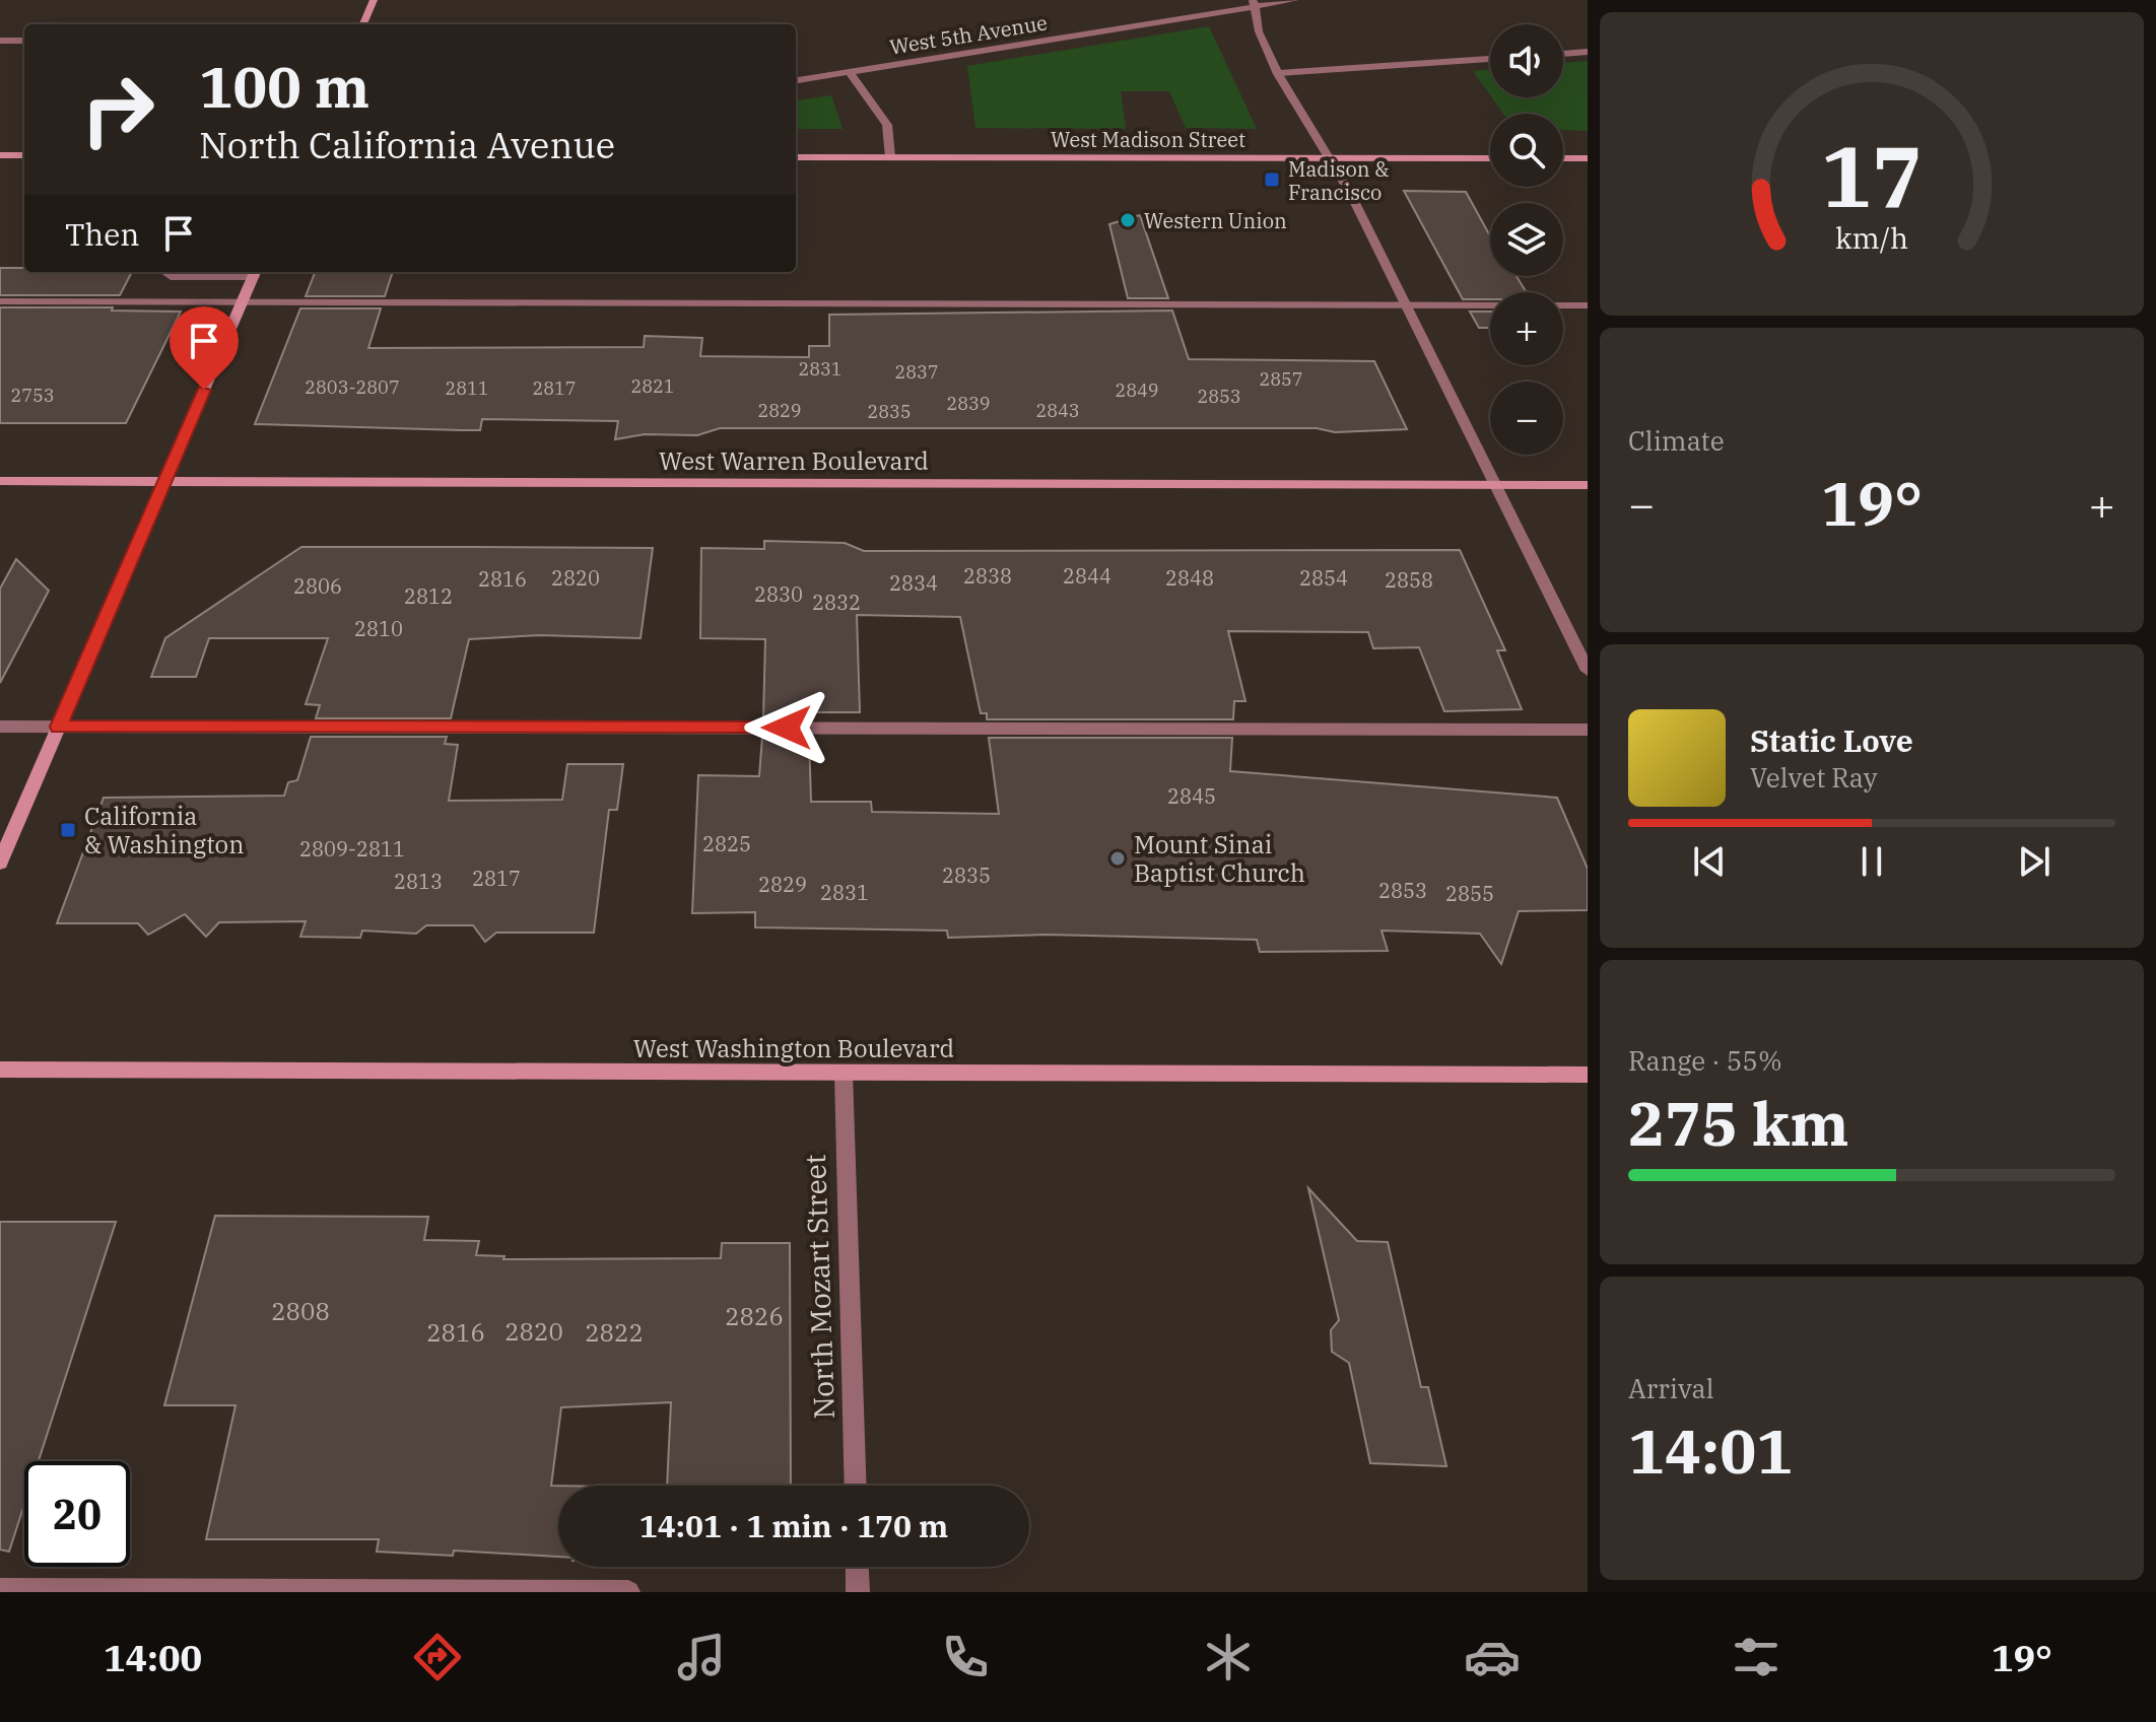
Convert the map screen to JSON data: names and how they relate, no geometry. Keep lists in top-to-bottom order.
{
  "streets": {
    "street": [
      "West 5th Avenue",
      "West Madison Street",
      "West Warren Boulevard",
      "West Washington Boulevard",
      "North Mozart Street"
    ]
  },
  "crossings": [
    ["West Washington Boulevard", "North Mozart Street"]
  ],
  "places": {
    "transit": ["Madison & Francisco", "California & Washington"],
    "other": ["Western Union", "Mount Sinai Baptist Church"]
  },
  "house_numbers": [
    "2831",
    "2837",
    "2857",
    "2821",
    "2803-2807",
    "2811",
    "2817",
    "2849",
    "2753",
    "2853",
    "2839",
    "2829",
    "2843",
    "2835",
    "2838",
    "2844",
    "2820",
    "2848",
    "2854",
    "2816",
    "2858",
    "2834",
    "2806",
    "2830",
    "2812",
    "2832",
    "2810",
    "2845",
    "2825",
    "2809-2811",
    "2835",
    "2817",
    "2813",
    "2829",
    "2853",
    "2831",
    "2855",
    "2808",
    "2826",
    "2820",
    "2816",
    "2822"
  ],
  "page": {
    "map_buttons": ["+", "−"],
    "turn": ["100 m", "North California Avenue"],
    "then": "Then",
    "tile": [
      "Climate",
      ["Range · 55%", "275 km"],
      ["Arrival", "14:01"]
    ],
    "heat": ["−", "19°", "+"],
    "song": ["Static Love", "Velvet Ray"],
    "limit": "20",
    "trip": "14:01 · 1 min · 170 m",
    "tabs": ["14:00", "19°"],
    "gauge": ["17", "km/h"]
  }
}
